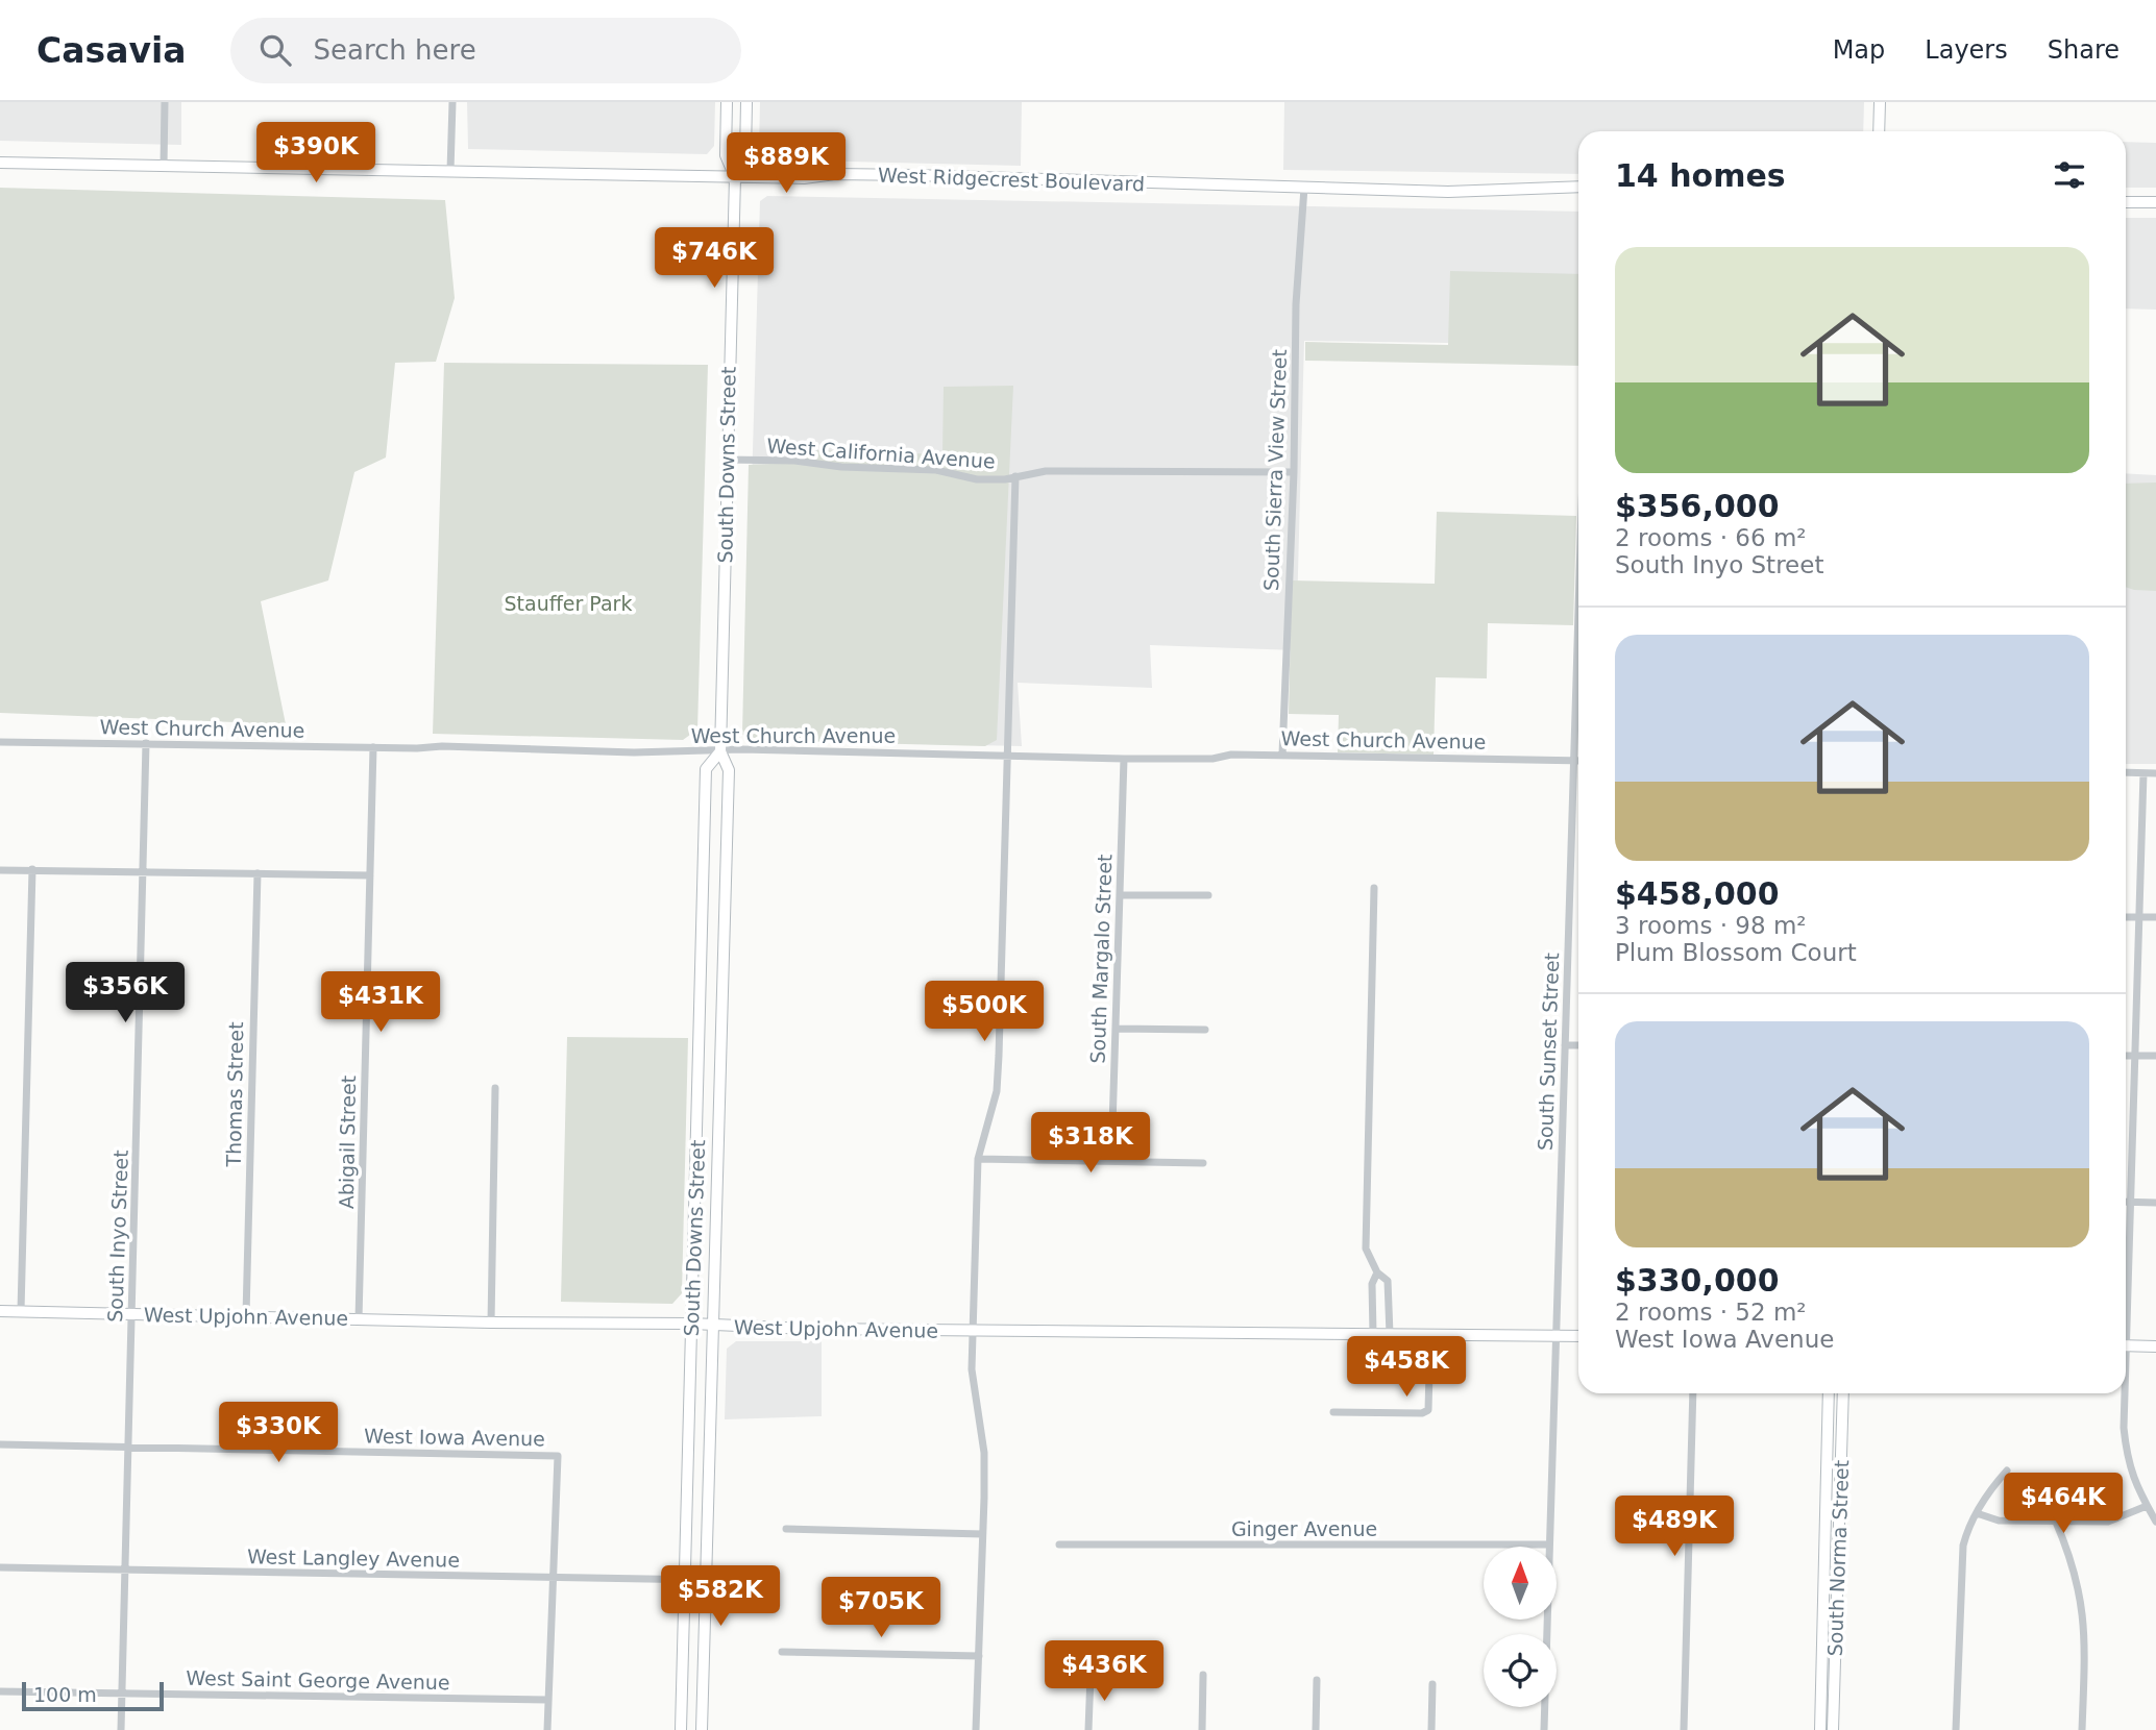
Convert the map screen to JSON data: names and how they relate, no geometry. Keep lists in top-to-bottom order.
{
  "streets": {
    "main road": [
      "West Ridgecrest Boulevard",
      "South Downs Street",
      "West Upjohn Avenue",
      "South Norma Street"
    ],
    "street": [
      "West California Avenue",
      "South Sierra View Street",
      "West Church Avenue",
      "South Margalo Street",
      "South Sunset Street",
      "Thomas Street",
      "Abigail Street",
      "South Inyo Street",
      "West Iowa Avenue",
      "Ginger Avenue",
      "West Langley Avenue",
      "West Saint George Avenue"
    ]
  },
  "crossings": [
    ["West Ridgecrest Boulevard", "South Downs Street"],
    ["West Ridgecrest Boulevard", "South Sierra View Street"],
    ["West California Avenue", "South Downs Street"],
    ["West California Avenue", "South Sierra View Street"],
    ["South Downs Street", "West Church Avenue"],
    ["South Downs Street", "West Upjohn Avenue"],
    ["South Downs Street", "West Langley Avenue"],
    ["South Sierra View Street", "West Church Avenue"],
    ["West Church Avenue", "South Margalo Street"],
    ["West Church Avenue", "South Sunset Street"],
    ["West Church Avenue", "Abigail Street"],
    ["West Church Avenue", "South Inyo Street"],
    ["South Sunset Street", "West Upjohn Avenue"],
    ["South Sunset Street", "Ginger Avenue"],
    ["Thomas Street", "West Upjohn Avenue"],
    ["Abigail Street", "West Upjohn Avenue"],
    ["South Inyo Street", "West Upjohn Avenue"],
    ["South Inyo Street", "West Iowa Avenue"],
    ["South Inyo Street", "West Langley Avenue"],
    ["South Inyo Street", "West Saint George Avenue"],
    ["West Iowa Avenue", "West Langley Avenue"]
  ],
  "parks": ["Stauffer Park"],
  "scale_bar": "100 m",
  "north": "top",
  "page": {
    "header": "Casavia",
    "search": "Search here",
    "nav": ["Map", "Layers", "Share"],
    "price": [
      "$390K",
      "$889K",
      "$746K",
      "$356K",
      "$431K",
      "$500K",
      "$318K",
      "$458K",
      "$330K",
      "$464K",
      "$489K",
      "$582K",
      "$705K",
      "$436K"
    ],
    "heading": "14 homes",
    "list": [
      {
        "name": "$356,000",
        "note": "2 rooms · 66 m² · South Inyo Street"
      },
      {
        "name": "$458,000",
        "note": "3 rooms · 98 m² · Plum Blossom Court"
      },
      {
        "name": "$330,000",
        "note": "2 rooms · 52 m² · West Iowa Avenue"
      }
    ],
    "scale": "100 m"
  }
}
